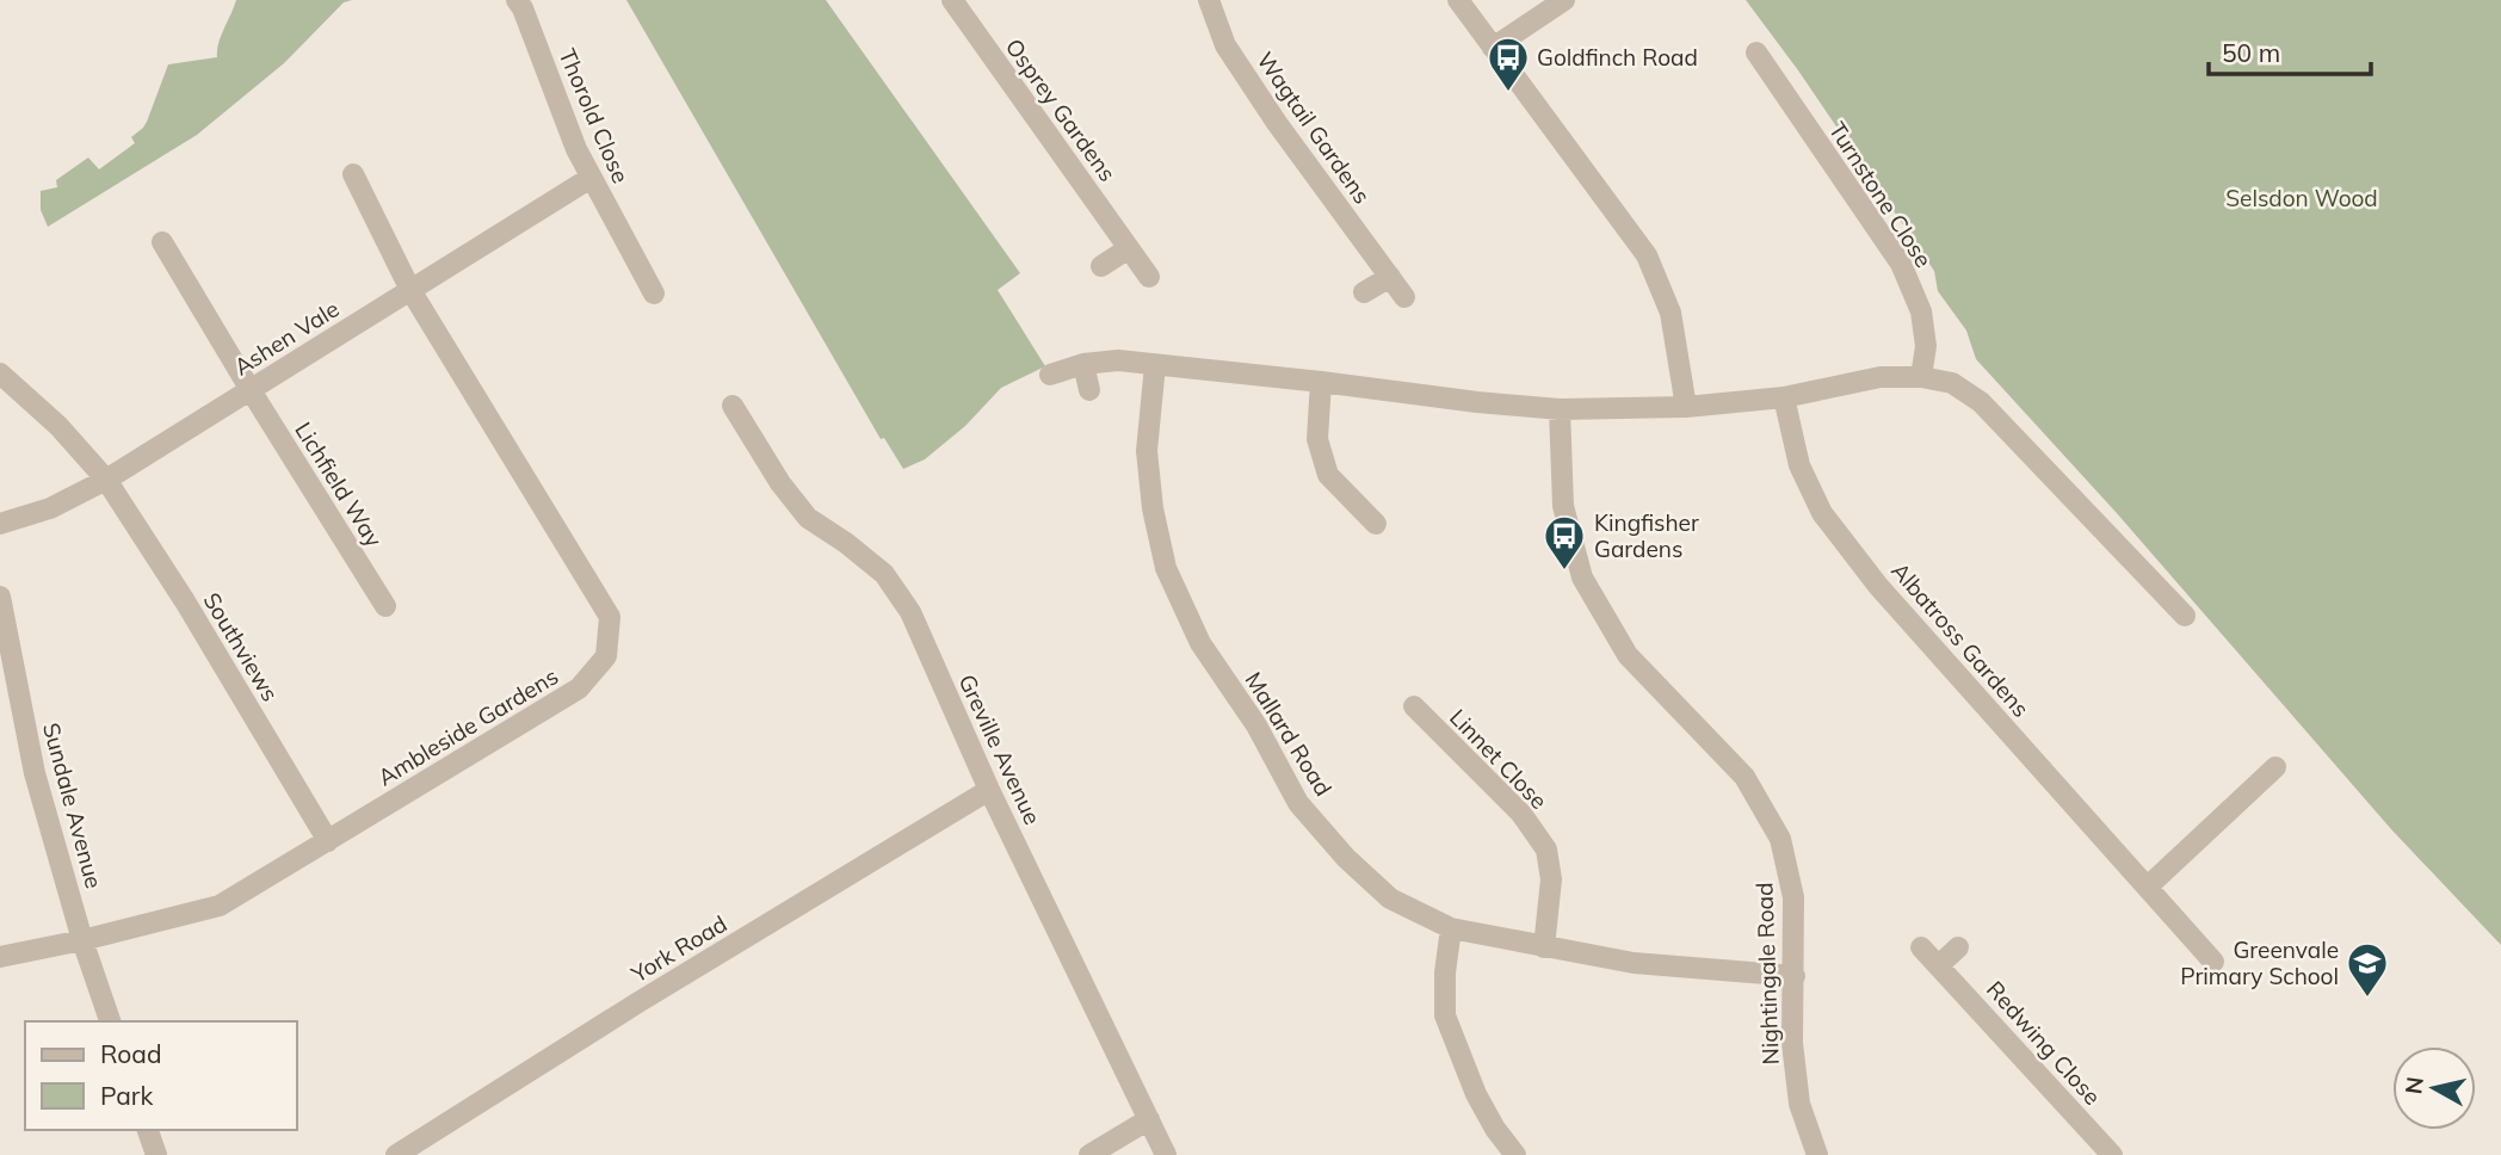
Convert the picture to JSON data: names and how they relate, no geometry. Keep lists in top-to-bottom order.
{
  "streets": {
    "street": [
      "Osprey Gardens",
      "Thorold Close",
      "Wagtail Gardens",
      "Turnstone Close",
      "Ashen Vale",
      "Lichfield Way",
      "Albatross Gardens",
      "Southviews",
      "Ambleside Gardens",
      "Mallard Road",
      "Greville Avenue",
      "Linnet Close",
      "Sundale Avenue",
      "York Road",
      "Nightingale Road",
      "Redwing Close"
    ]
  },
  "crossings": [
    ["Thorold Close", "Ashen Vale"],
    ["Ashen Vale", "Lichfield Way"],
    ["Ashen Vale", "Southviews"],
    ["Ashen Vale", "Ambleside Gardens"],
    ["Southviews", "Ambleside Gardens"],
    ["Ambleside Gardens", "Sundale Avenue"],
    ["Mallard Road", "Linnet Close"],
    ["Mallard Road", "Nightingale Road"],
    ["Greville Avenue", "York Road"]
  ],
  "parks": ["Selsdon Wood"],
  "places": {
    "bus stop": ["Goldfinch Road", "Kingfisher Gardens"],
    "school or university": ["Greenvale Primary School"]
  },
  "legend": ["Road", "Park"],
  "scale_bar": "50 m",
  "north": "left"
}
